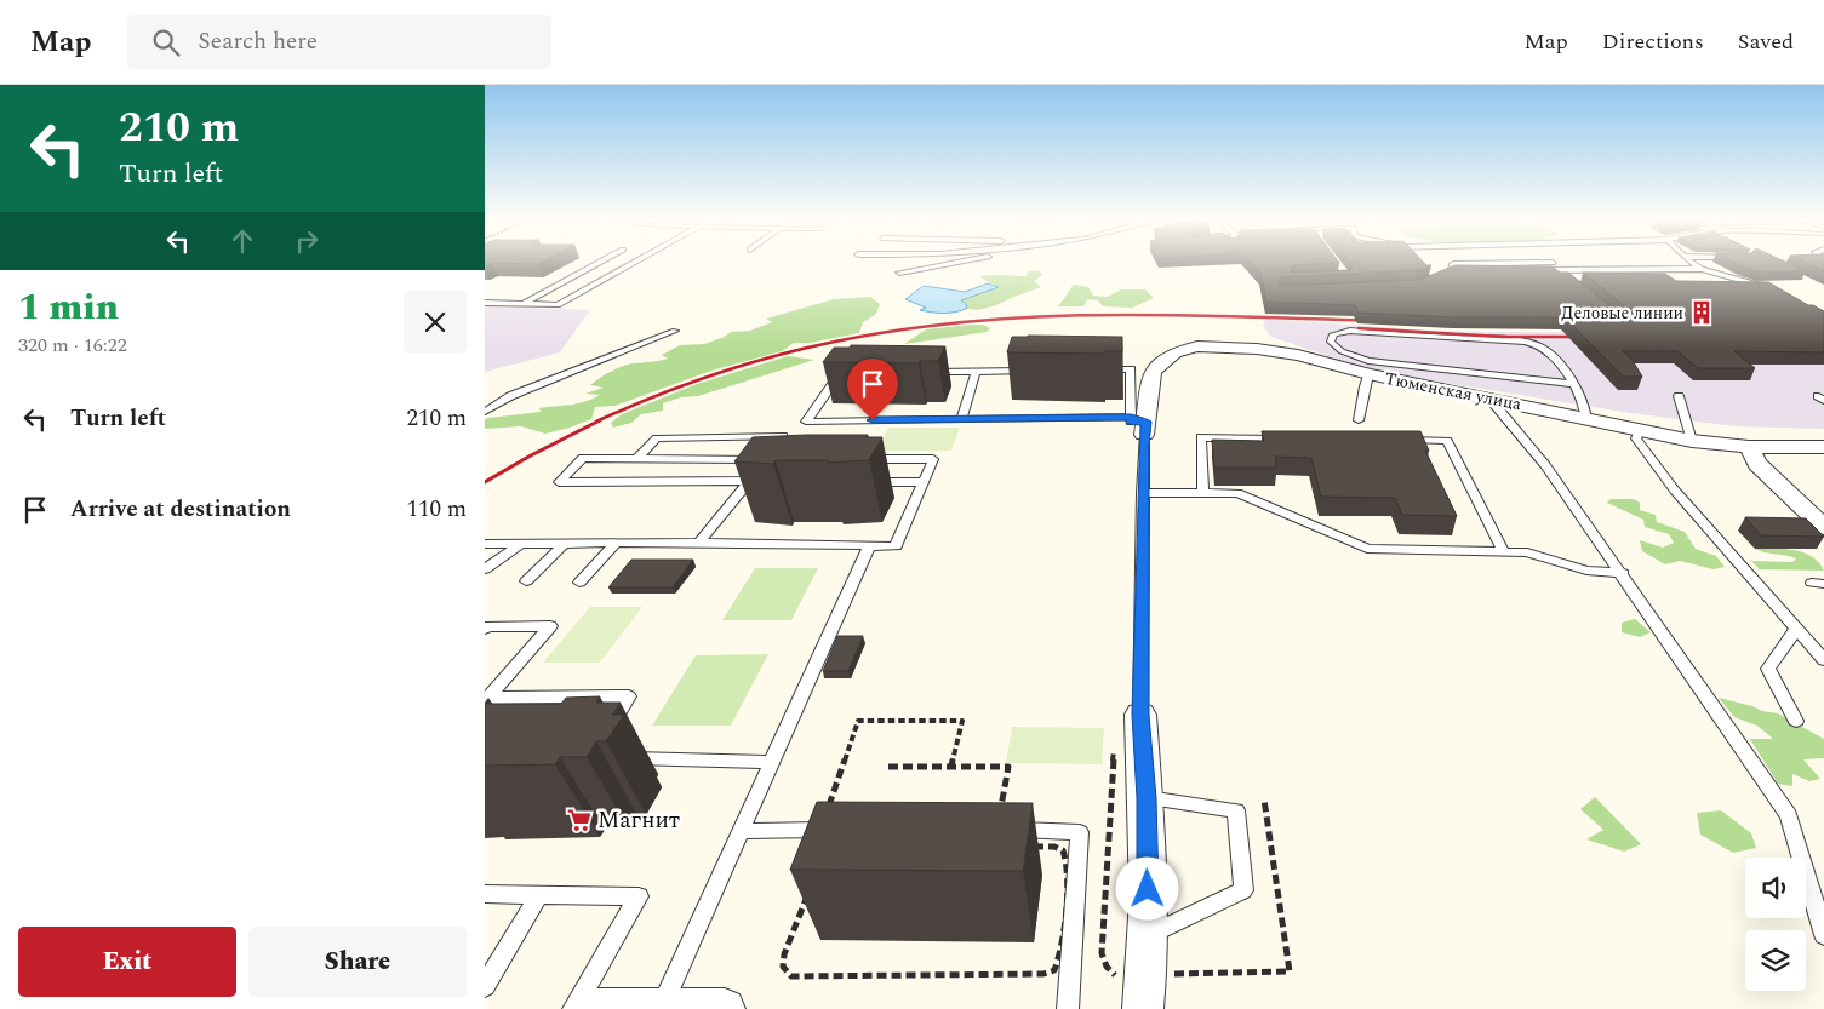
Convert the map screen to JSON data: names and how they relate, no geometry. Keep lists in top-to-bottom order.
{
  "streets": {
    "street": ["Тюменская улица"]
  },
  "places": {
    "building": ["Деловые линии"],
    "supermarket": ["Магнит"]
  },
  "page": {
    "header": "Map",
    "search": "Search here",
    "nav": ["Map", "Directions", "Saved"],
    "turn": ["210 m", "Turn left"],
    "heading": ["1 min", "320 m · 16:22"],
    "list": [
      {
        "name": "Turn left",
        "value": "210 m"
      },
      {
        "name": "Arrive at destination",
        "value": "110 m"
      }
    ],
    "buttons": ["Exit", "Share"]
  }
}
